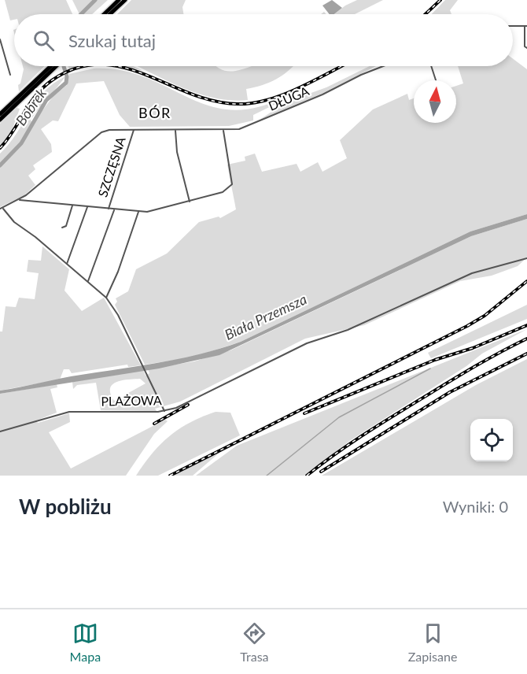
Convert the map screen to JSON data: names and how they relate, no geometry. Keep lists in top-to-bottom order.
{
  "streets": {
    "street": ["DŁUGA", "SZCZĘSNA", "PLAŻOWA"]
  },
  "crossings": [
    ["DŁUGA", "SZCZĘSNA"]
  ],
  "districts": ["BÓR"],
  "water": ["Bobrek", "Biała Przemsza"],
  "north": "top",
  "page": {
    "search": "Szukaj tutaj",
    "heading": ["W pobliżu", "Wyniki: 0"],
    "nav": ["Mapa", "Trasa", "Zapisane"]
  }
}
